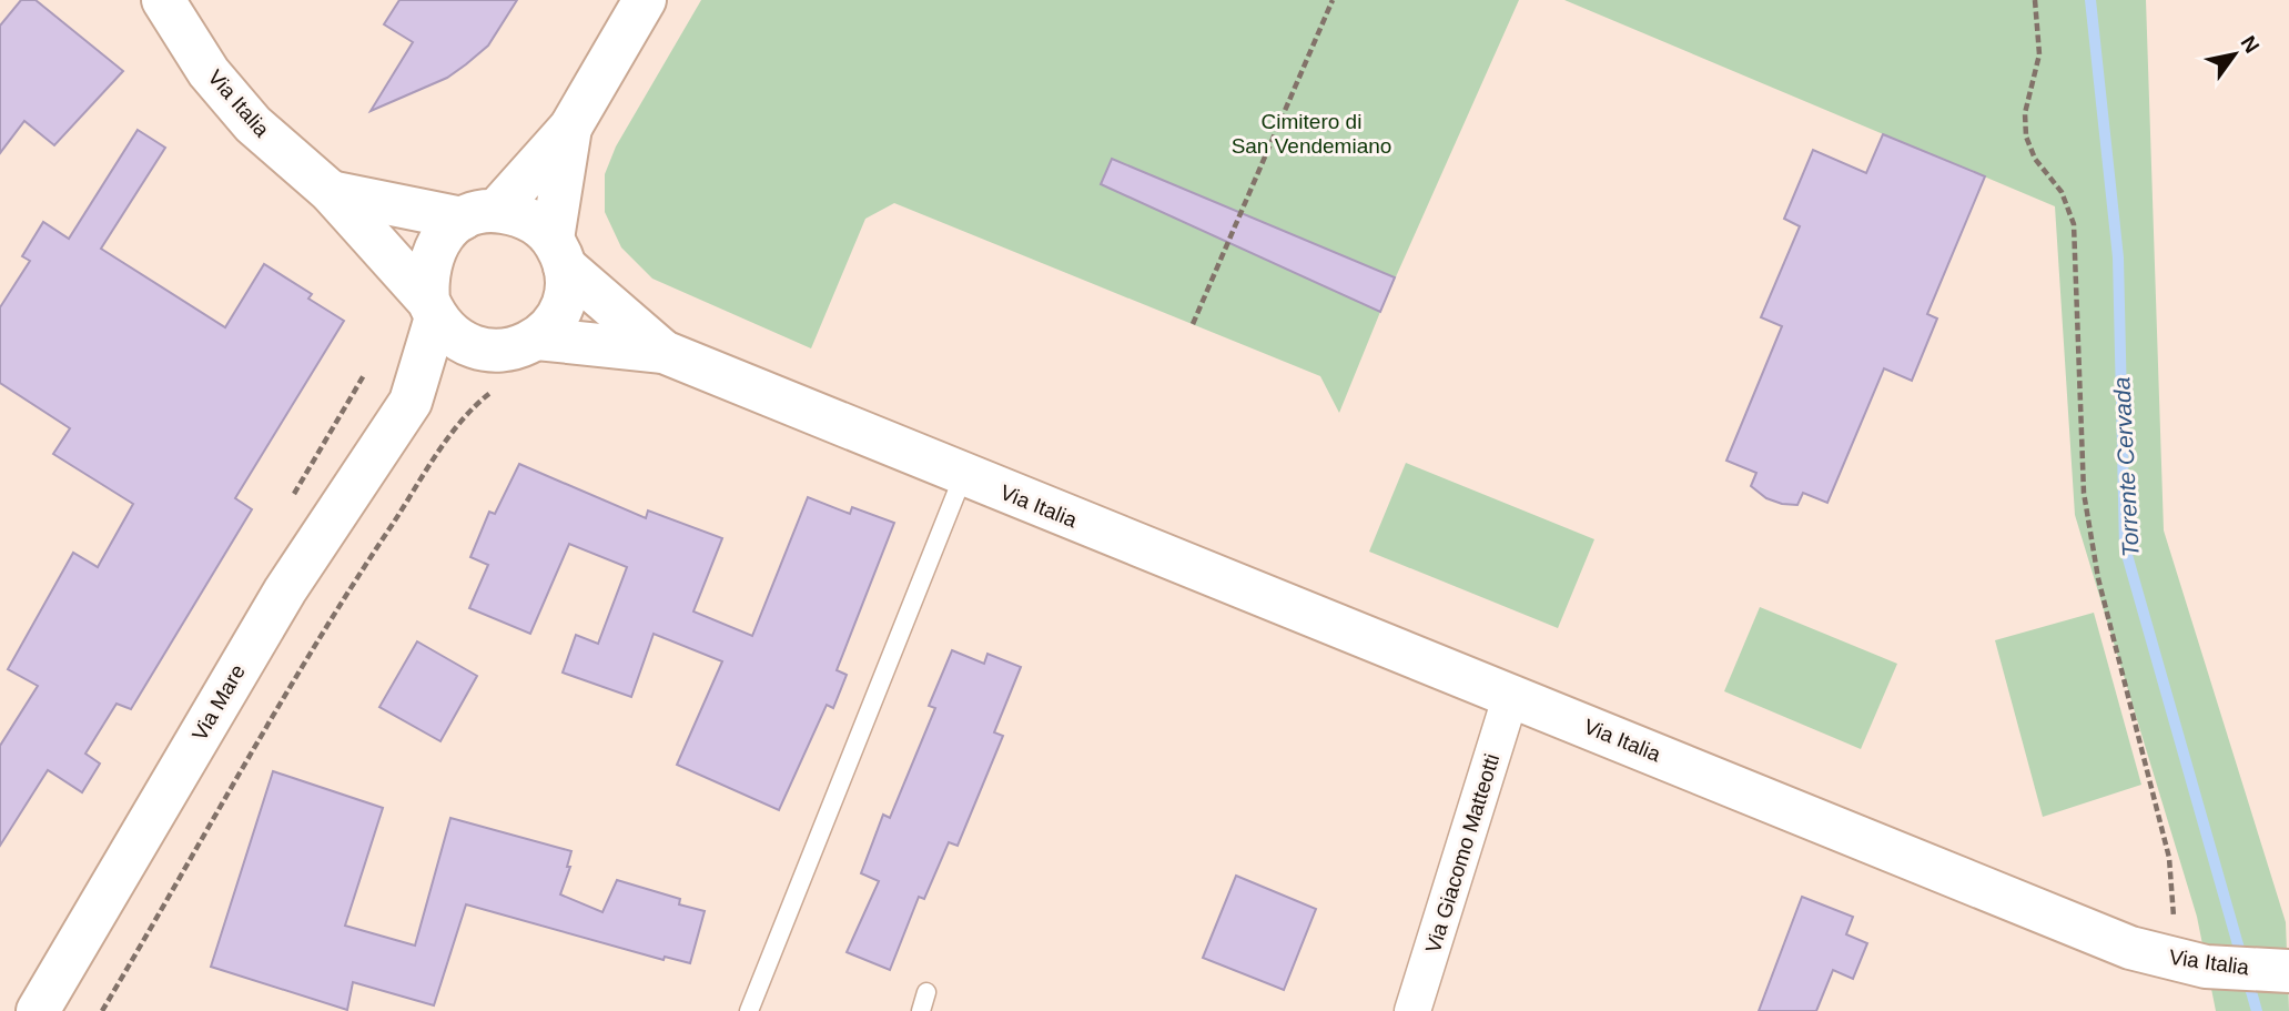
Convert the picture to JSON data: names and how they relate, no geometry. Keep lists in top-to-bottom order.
{
  "streets": {
    "street": ["Via Italia", "Via Mare", "Via Giacomo Matteotti"]
  },
  "crossings": [
    ["Via Italia", "Via Mare"],
    ["Via Italia", "Via Giacomo Matteotti"]
  ],
  "water": ["Torrente Cervada"],
  "parks": ["Cimitero di San Vendemiano"],
  "north": "top right"
}
